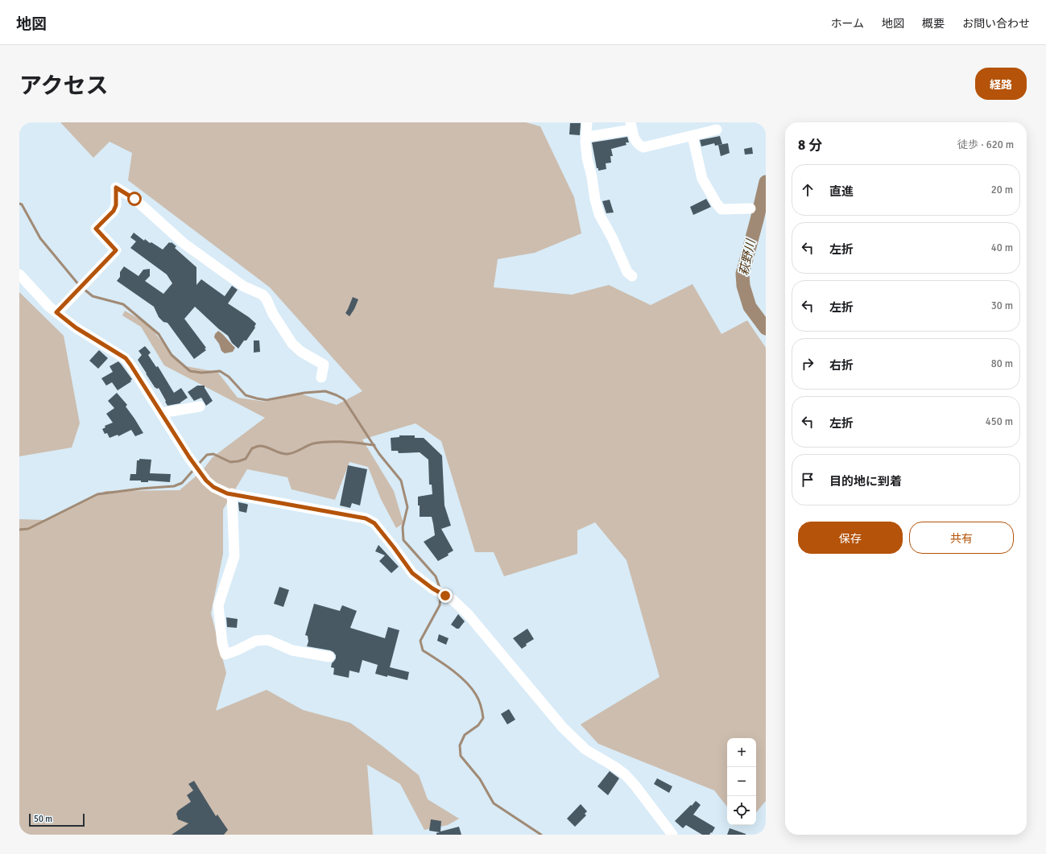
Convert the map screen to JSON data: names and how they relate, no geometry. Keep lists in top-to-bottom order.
{
  "water": ["萩野川"],
  "scale_bar": "50 m",
  "page": {
    "header": "地図",
    "nav": [
      "ホーム",
      "地図",
      "概要",
      "お問い合わせ"
    ],
    "title": "アクセス",
    "buttons": [
      "経路",
      ["保存", "共有"]
    ],
    "heading": ["8 分", "徒歩 · 620 m"],
    "list": [
      ["直進", "20 m"],
      ["左折", "40 m"],
      ["左折", "30 m"],
      ["右折", "80 m"],
      ["左折", "450 m"],
      "目的地に到着"
    ],
    "map_buttons": ["+", "−"],
    "scale": "50 m"
  }
}
